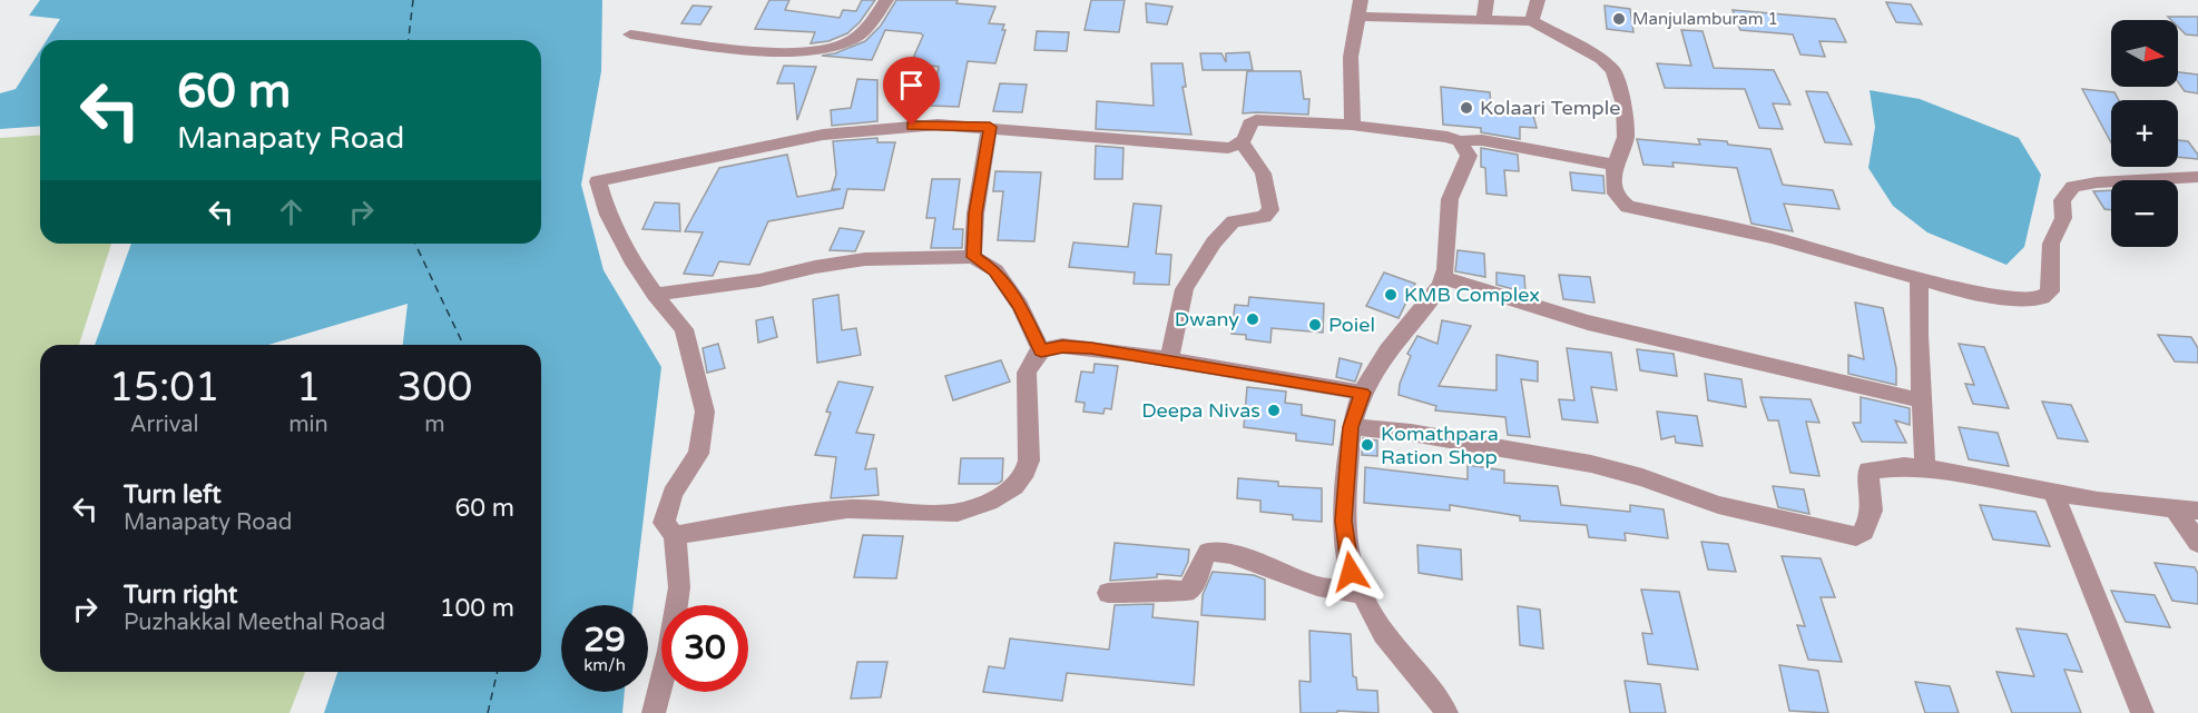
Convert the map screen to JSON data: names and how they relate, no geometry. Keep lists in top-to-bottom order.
{
  "places": [
    "Manjulamburam 1",
    "Kolaari Temple",
    "KMB Complex",
    "Dwany",
    "Poiel",
    "Deepa Nivas",
    "Komathpara Ration Shop"
  ],
  "north": "right",
  "page": {
    "map_buttons": ["+", "−"],
    "turn": ["60 m", "Manapaty Road"],
    "eta": [
      "15:01",
      "Arrival",
      "1",
      "min",
      "300",
      "m"
    ],
    "list": [
      {
        "name": "Turn left",
        "note": "Manapaty Road",
        "value": "60 m"
      },
      {
        "name": "Turn right",
        "note": "Puzhakkal Meethal Road",
        "value": "100 m"
      }
    ],
    "speed": "29 km/h",
    "limit": "30"
  }
}
